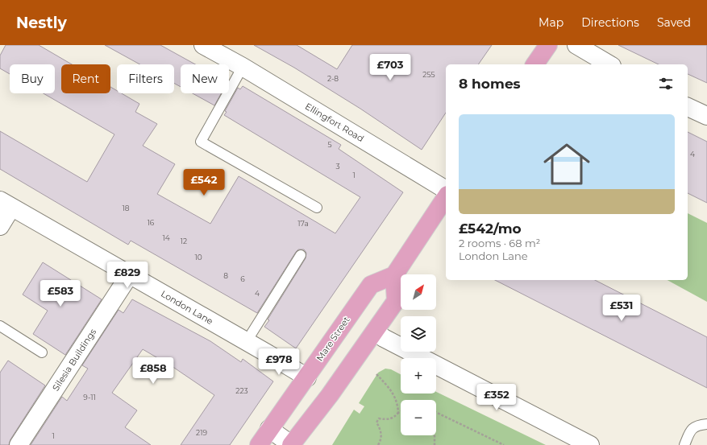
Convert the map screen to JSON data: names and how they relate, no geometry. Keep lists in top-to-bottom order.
{
  "streets": {
    "main road": ["Mare Street"],
    "street": ["Ellingfort Road", "London Lane", "Silesia Buildings"]
  },
  "crossings": [
    ["London Lane", "Mare Street"],
    ["London Lane", "Silesia Buildings"]
  ],
  "house_numbers": [
    "255",
    "2-8",
    "5",
    "4",
    "3",
    "1",
    "18",
    "16",
    "17a",
    "14",
    "12",
    "10",
    "8",
    "6",
    "4",
    "223",
    "9-11",
    "219",
    "1"
  ],
  "north": "top right",
  "page": {
    "header": "Nestly",
    "nav": ["Map", "Directions", "Saved"],
    "price": [
      "£703",
      "£542",
      "£829",
      "£583",
      "£531",
      "£978",
      "£858",
      "£352"
    ],
    "chip": [
      "Buy",
      "Rent",
      "Filters",
      "New"
    ],
    "heading": "8 homes",
    "list": [
      {
        "name": "£542/mo",
        "note": "2 rooms · 68 m² · London Lane"
      }
    ],
    "map_buttons": ["+", "−"]
  }
}
